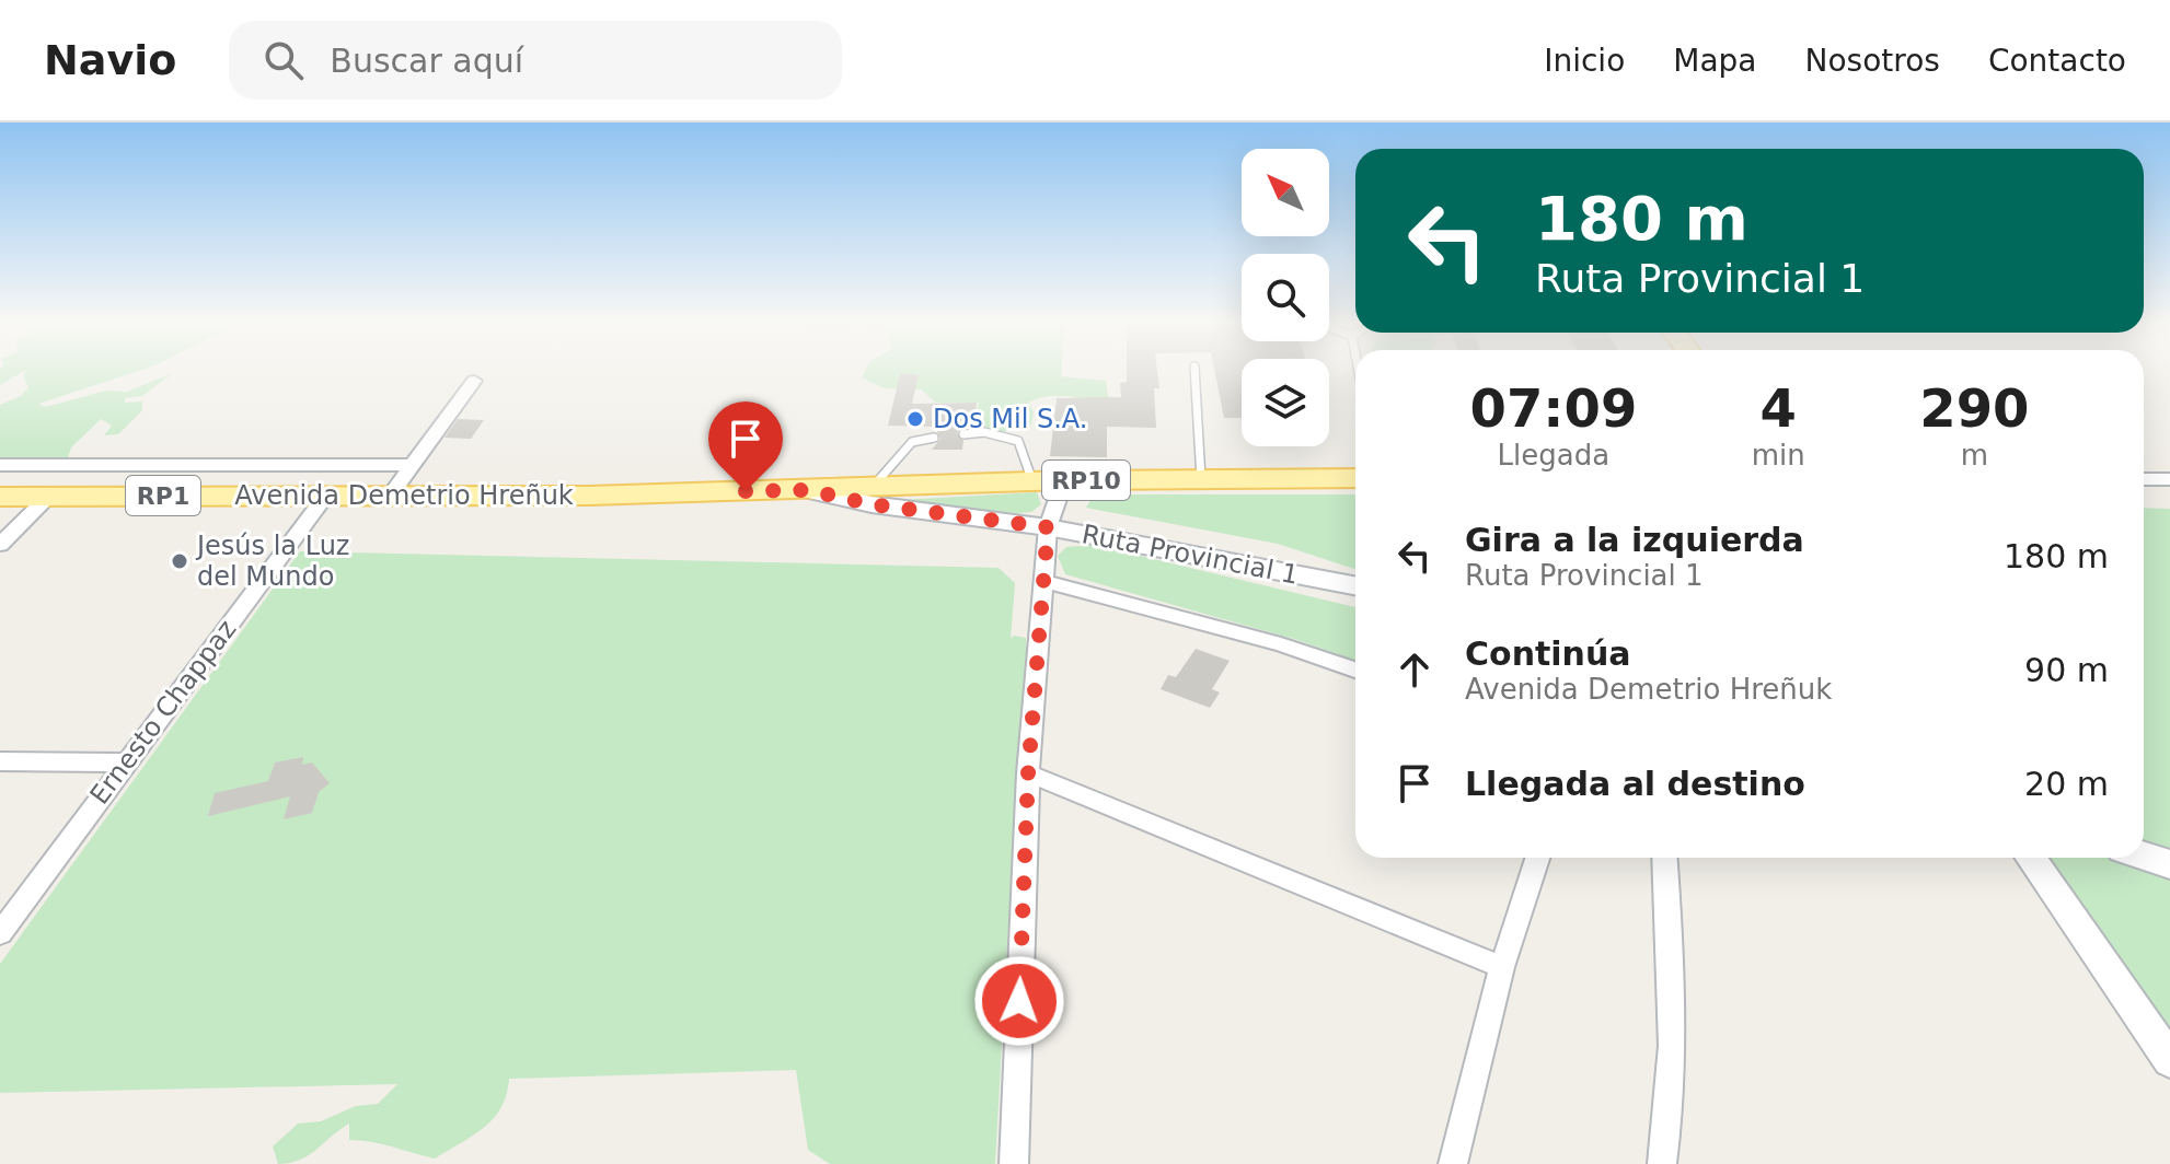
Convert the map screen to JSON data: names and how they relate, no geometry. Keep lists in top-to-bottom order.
{
  "streets": {
    "main road": [
      "RP10",
      "RP1",
      "Avenida Demetrio Hreñuk",
      "Ruta Provincial 1"
    ],
    "street": ["Ernesto Chappaz"]
  },
  "crossings": [
    ["RP10", "Avenida Demetrio Hreñuk"],
    ["RP10", "Ruta Provincial 1"],
    ["Avenida Demetrio Hreñuk", "Ruta Provincial 1"],
    ["Avenida Demetrio Hreñuk", "Ernesto Chappaz"]
  ],
  "places": ["Dos Mil S.A.", "Jesús la Luz del Mundo"],
  "north": "top left",
  "page": {
    "header": "Navio",
    "search": "Buscar aquí",
    "nav": [
      "Inicio",
      "Mapa",
      "Nosotros",
      "Contacto"
    ],
    "turn": ["180 m", "Ruta Provincial 1"],
    "eta": [
      "07:09",
      "Llegada",
      "4",
      "min",
      "290",
      "m"
    ],
    "list": [
      {
        "name": "Gira a la izquierda",
        "note": "Ruta Provincial 1",
        "value": "180 m"
      },
      {
        "name": "Continúa",
        "note": "Avenida Demetrio Hreñuk",
        "value": "90 m"
      },
      {
        "name": "Llegada al destino",
        "value": "20 m"
      }
    ]
  }
}
